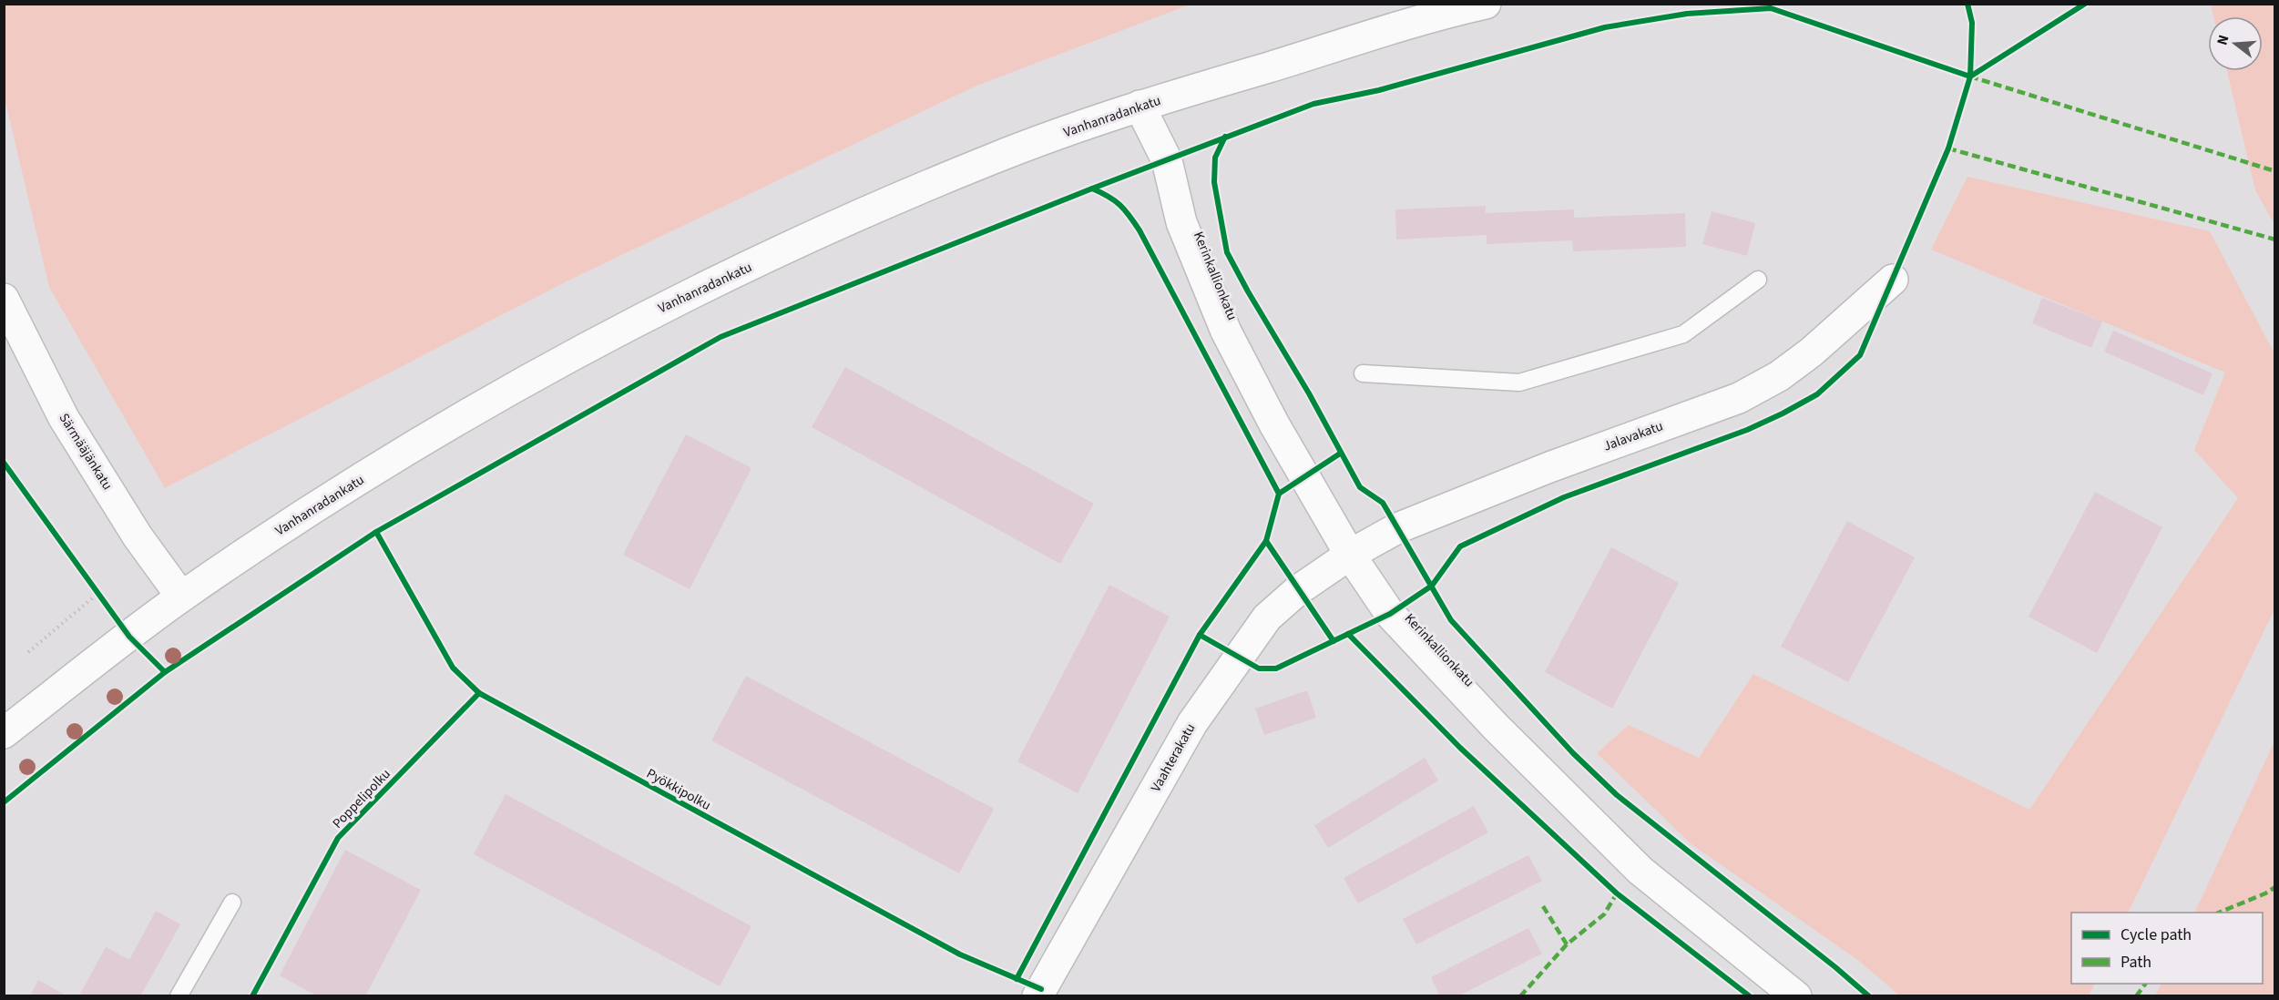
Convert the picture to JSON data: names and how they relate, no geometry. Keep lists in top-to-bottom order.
{
  "streets": {
    "street": [
      "Vanhanradankatu",
      "Kerinkallionkatu",
      "Jalavakatu",
      "Särmääjänkatu",
      "Vaahterakatu"
    ],
    "cycle path": ["Pyökkipolku", "Poppelipolku"]
  },
  "crossings": [
    ["Vanhanradankatu", "Kerinkallionkatu"],
    ["Vanhanradankatu", "Särmääjänkatu"],
    ["Kerinkallionkatu", "Jalavakatu"],
    ["Kerinkallionkatu", "Vaahterakatu"],
    ["Jalavakatu", "Vaahterakatu"]
  ],
  "legend": ["Cycle path", "Path"],
  "north": "left"
}
